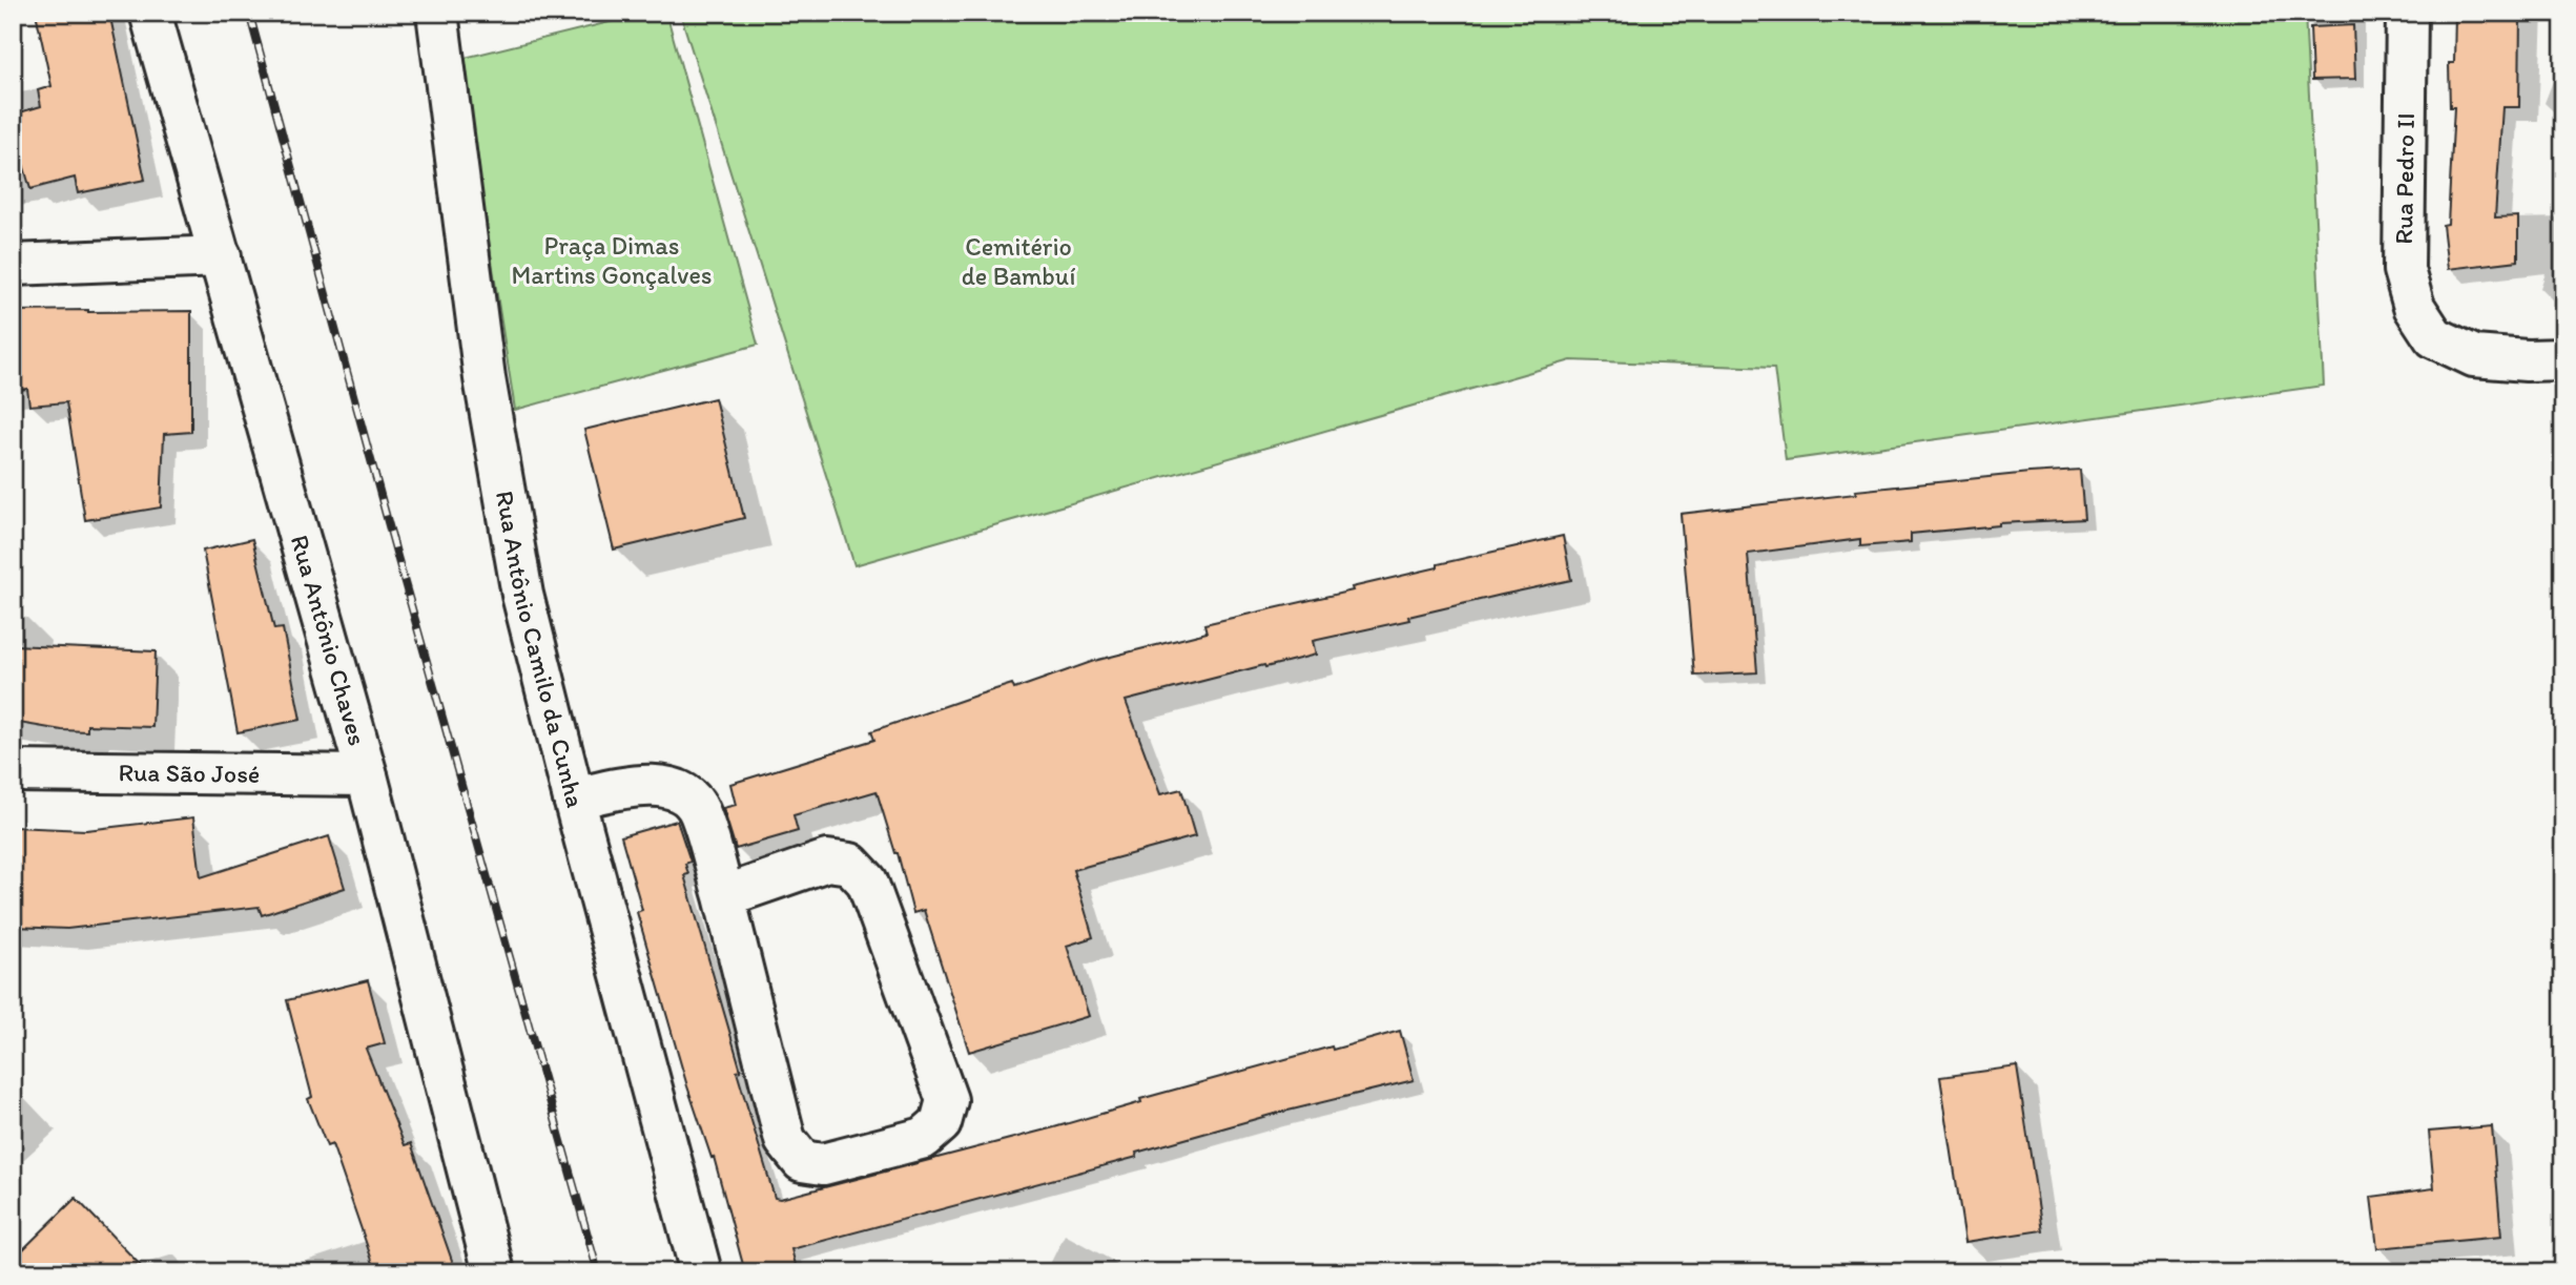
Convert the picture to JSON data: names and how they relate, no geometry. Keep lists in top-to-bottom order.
{
  "streets": {
    "street": [
      "Rua Pedro II",
      "Rua Antônio Chaves",
      "Rua Antônio Camilo da Cunha",
      "Rua São José"
    ]
  },
  "crossings": [
    ["Rua Antônio Chaves", "Rua São José"]
  ],
  "parks": ["Praça Dimas Martins Gonçalves", "Cemitério de Bambuí"]
}
